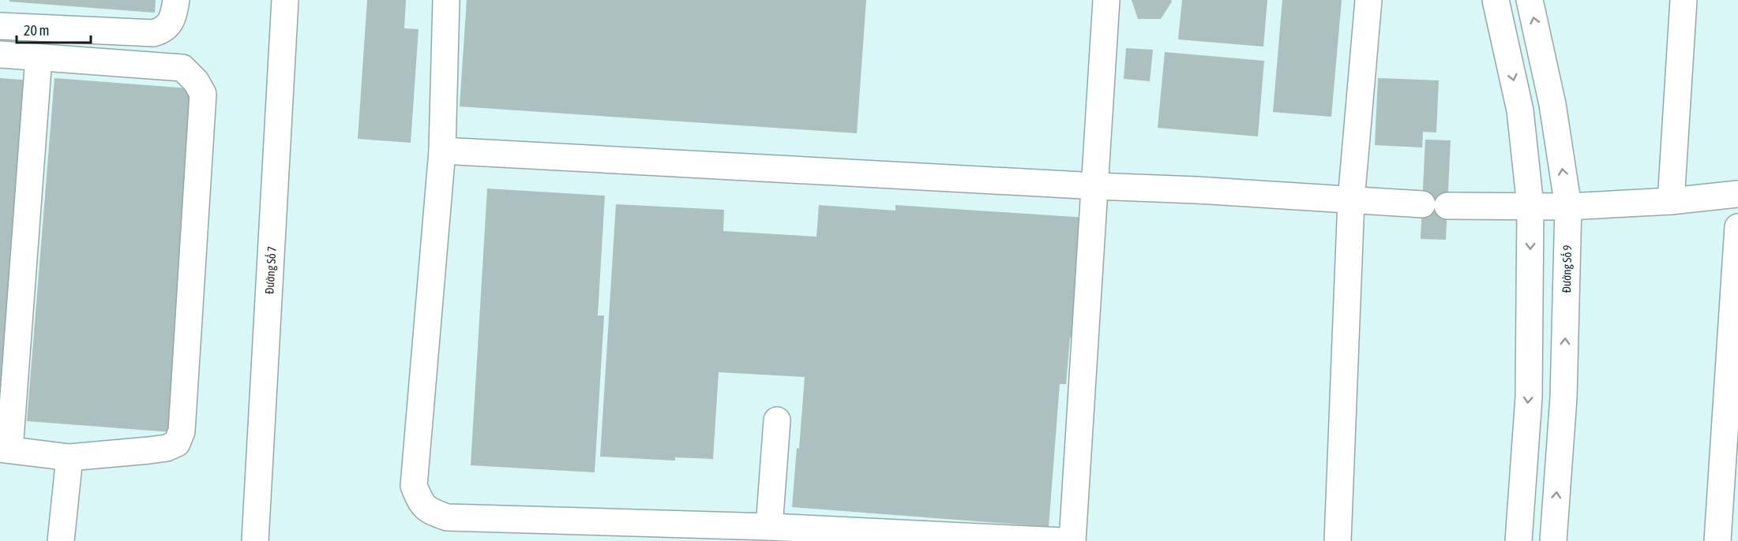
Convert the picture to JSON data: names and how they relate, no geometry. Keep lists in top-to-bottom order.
{
  "streets": {
    "street": ["Đường Số 9", "Đường Số 7"]
  },
  "scale_bar": "20 m"
}
